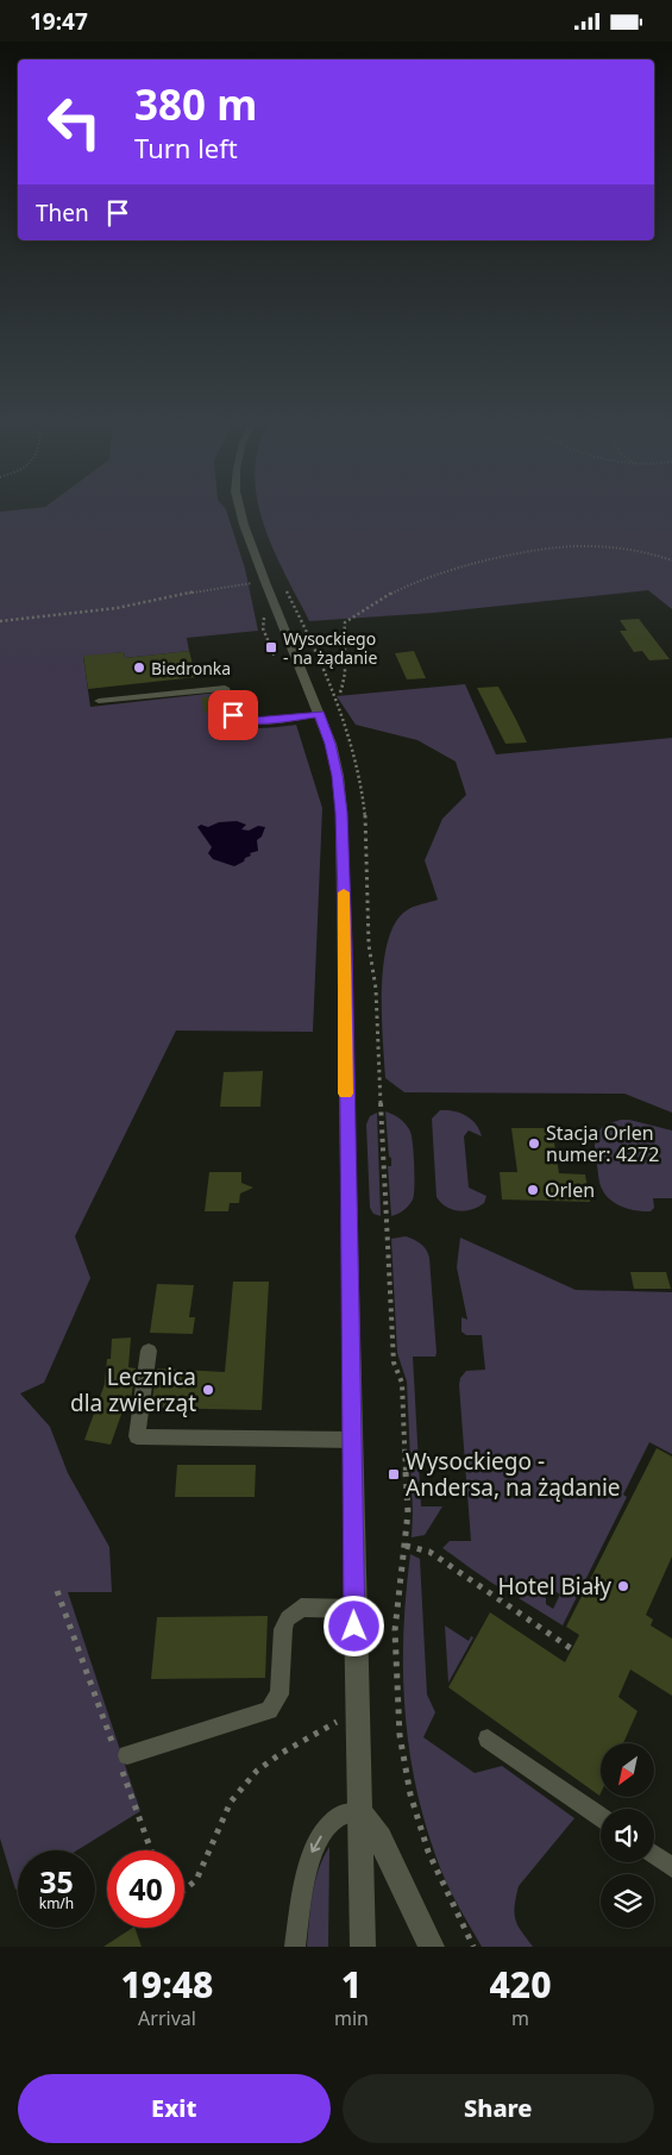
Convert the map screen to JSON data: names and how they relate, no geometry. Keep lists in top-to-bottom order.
{
  "places": {
    "transit": ["Wysockiego - na żądanie", "Wysockiego - Andersa, na żądanie"],
    "other": [
      "Biedronka",
      "Stacja Orlen numer: 4272",
      "Orlen",
      "Lecznica dla zwierząt",
      "Hotel Biały"
    ]
  },
  "north": "bottom left",
  "page": {
    "status": "19:47",
    "turn": ["380 m", "Turn left"],
    "then": "Then",
    "speed": "35 km/h",
    "limit": "40",
    "eta": [
      "19:48",
      "Arrival",
      "1",
      "min",
      "420",
      "m"
    ],
    "buttons": ["Exit", "Share"]
  }
}
